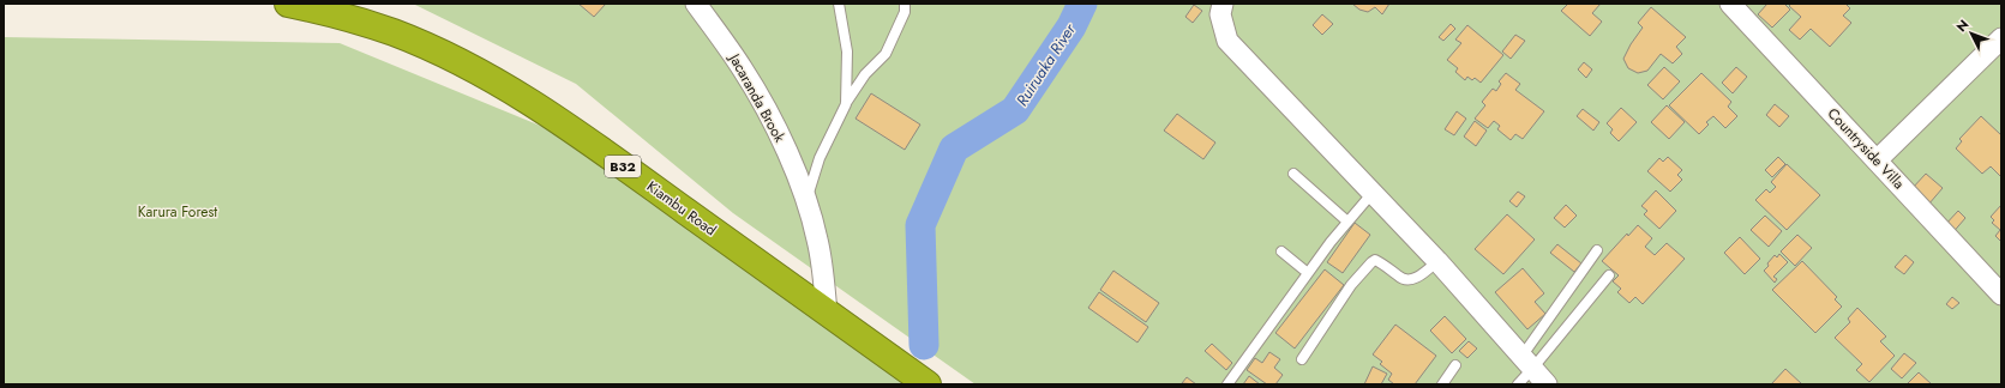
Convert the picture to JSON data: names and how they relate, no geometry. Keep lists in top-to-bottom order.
{
  "streets": {
    "highway": ["B32", "Kiambu Road"],
    "street": ["Jacaranda Brook", "Countryside Villa"]
  },
  "crossings": [
    ["Jacaranda Brook", "Kiambu Road"]
  ],
  "water": ["Ruiruaka River"],
  "parks": ["Karura Forest"],
  "north": "top left"
}
